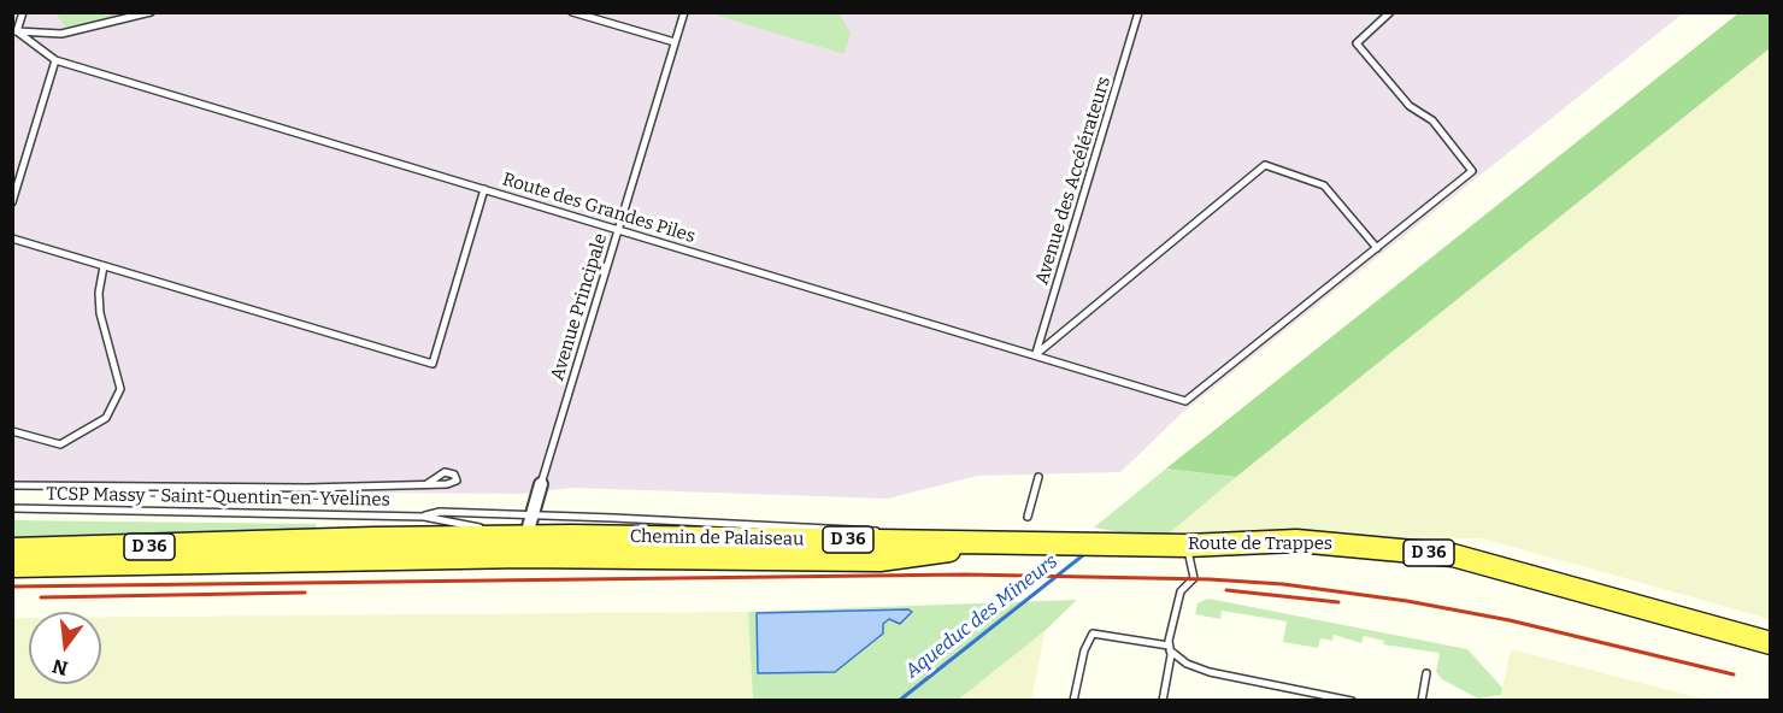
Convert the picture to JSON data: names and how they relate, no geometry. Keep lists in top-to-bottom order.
{
  "streets": {
    "main road": ["Chemin de Palaiseau", "D 36", "Route de Trappes"],
    "lane": [
      "Avenue des Accélérateurs",
      "Route des Grandes Piles",
      "Avenue Principale",
      "TCSP Massy - Saint-Quentin-en-Yvelines"
    ]
  },
  "crossings": [
    ["Avenue des Accélérateurs", "Route des Grandes Piles"],
    ["Route des Grandes Piles", "Avenue Principale"],
    ["Chemin de Palaiseau", "Route de Trappes"]
  ],
  "water": ["Aqueduc des Mineurs"],
  "north": "bottom"
}
